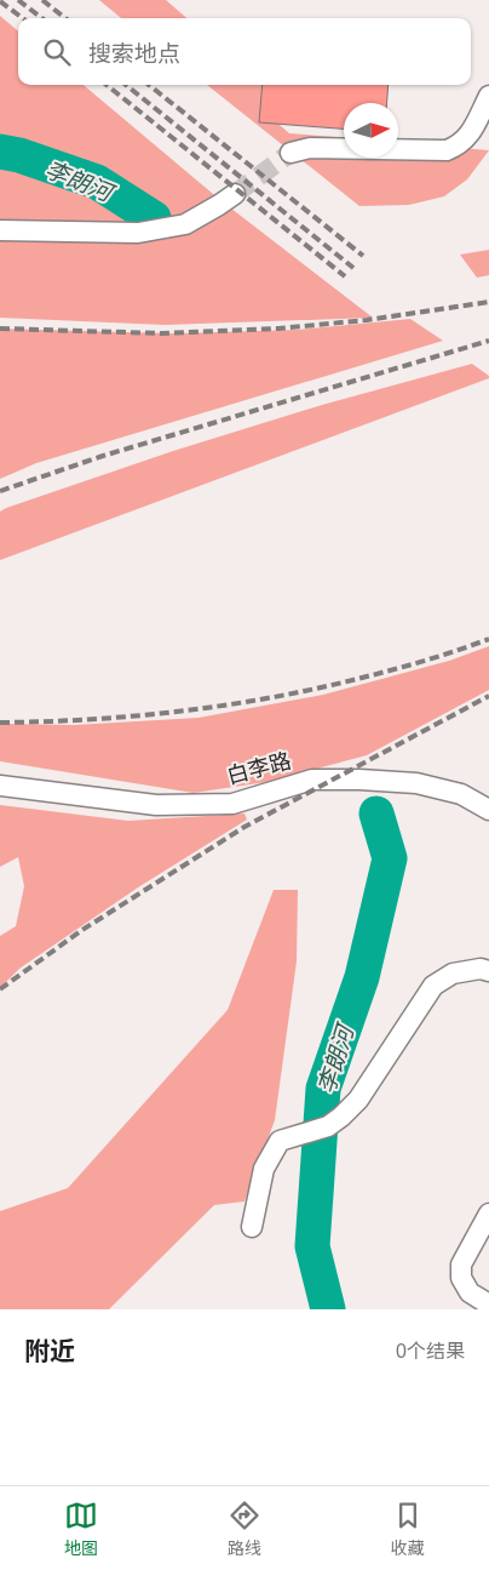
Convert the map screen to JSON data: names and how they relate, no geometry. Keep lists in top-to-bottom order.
{
  "streets": {
    "street": ["白李路"]
  },
  "water": ["李朗河"],
  "north": "right",
  "page": {
    "search": "搜索地点",
    "heading": ["附近", "0个结果"],
    "nav": ["地图", "路线", "收藏"]
  }
}
